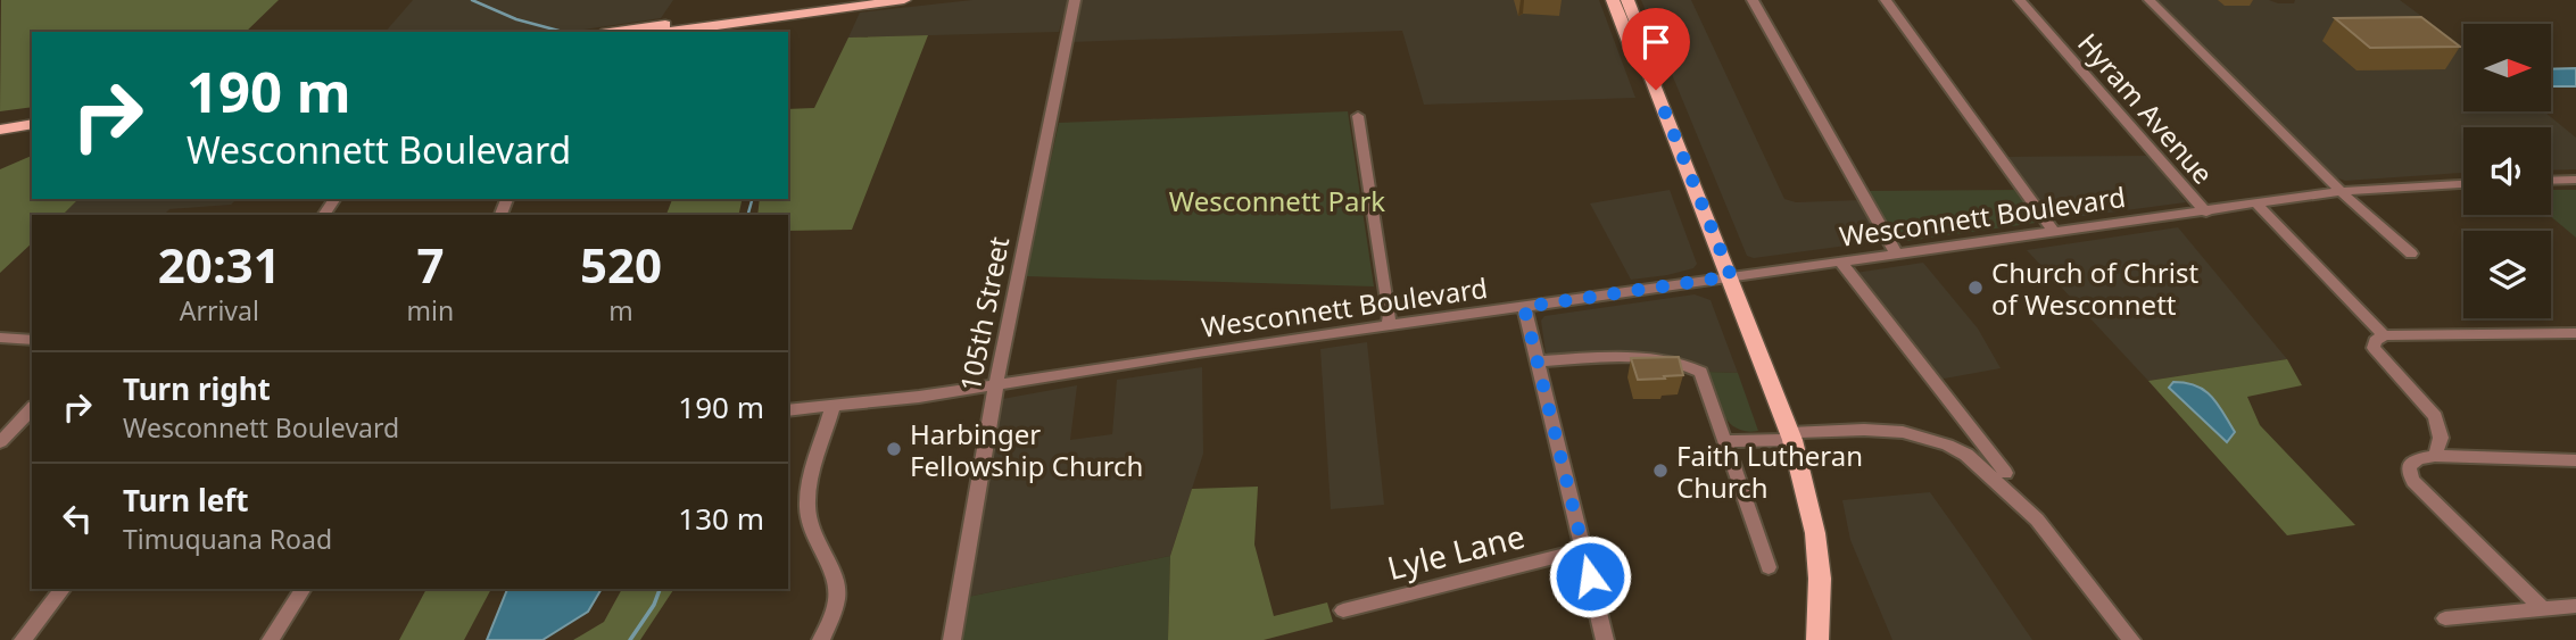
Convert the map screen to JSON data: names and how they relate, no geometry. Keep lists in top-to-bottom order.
{
  "streets": {
    "street": [
      "Hyram Avenue",
      "Wesconnett Boulevard",
      "105th Street",
      "Lyle Lane"
    ]
  },
  "crossings": [
    ["Hyram Avenue", "Wesconnett Boulevard"],
    ["Wesconnett Boulevard", "105th Street"]
  ],
  "parks": ["Wesconnett Park"],
  "places": ["Church of Christ of Wesconnett", "Harbinger Fellowship Church", "Faith Lutheran Church"],
  "north": "right",
  "page": {
    "turn": ["190 m", "Wesconnett Boulevard"],
    "eta": [
      "20:31",
      "Arrival",
      "7",
      "min",
      "520",
      "m"
    ],
    "list": [
      {
        "name": "Turn right",
        "note": "Wesconnett Boulevard",
        "value": "190 m"
      },
      {
        "name": "Turn left",
        "note": "Timuquana Road",
        "value": "130 m"
      }
    ]
  }
}
